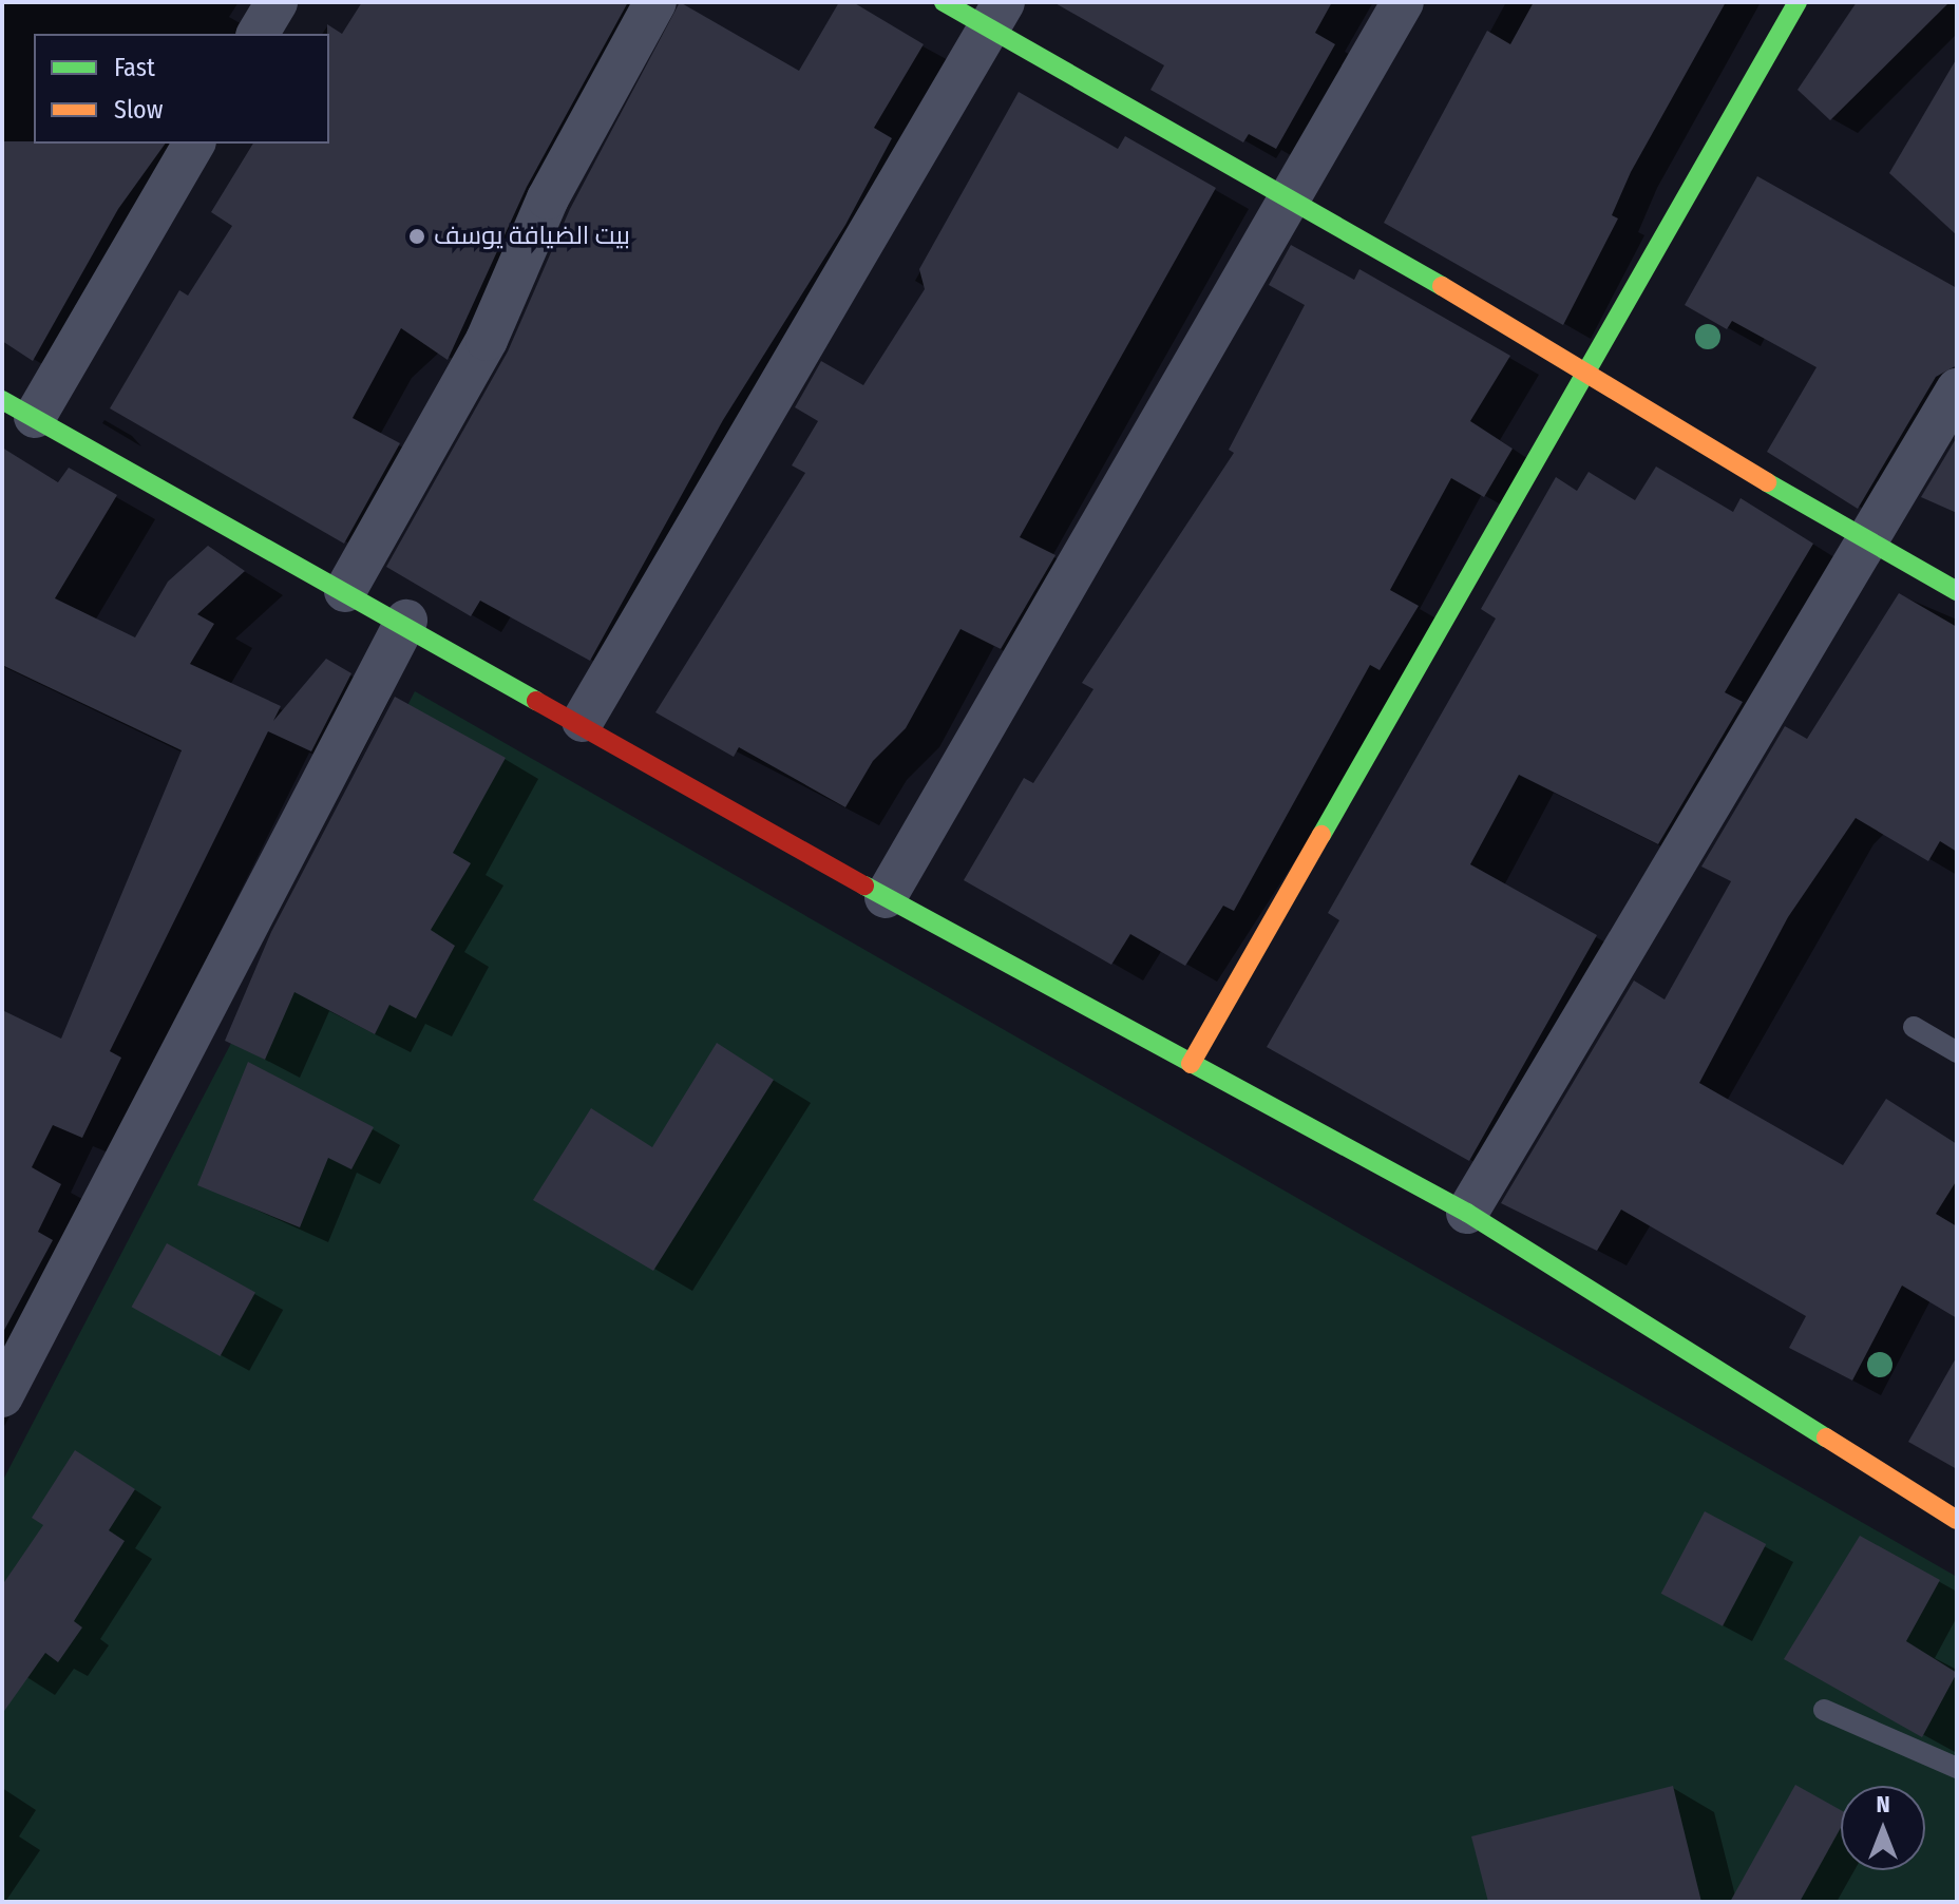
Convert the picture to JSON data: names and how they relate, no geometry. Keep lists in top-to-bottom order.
{
  "places": ["بيت الضيافة يوسف"],
  "legend": ["Fast", "Slow"],
  "north": "top"
}
